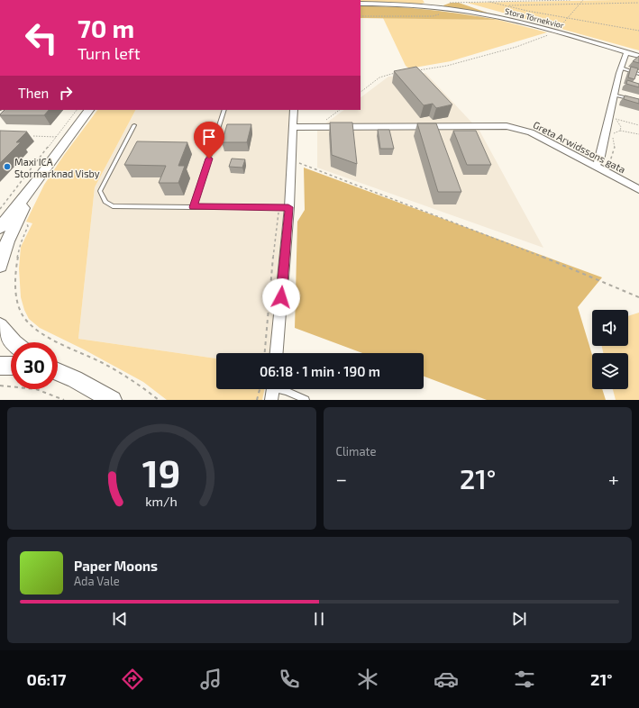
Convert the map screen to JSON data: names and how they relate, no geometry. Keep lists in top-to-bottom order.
{
  "streets": {
    "street": ["Stora Törnekvior", "Greta Arwidssons gata"]
  },
  "places": ["Maxi ICA Stormarknad Visby"],
  "page": {
    "turn": ["70 m", "Turn left"],
    "then": "Then",
    "limit": "30",
    "trip": "06:18 · 1 min · 190 m",
    "tile": "Climate",
    "heat": ["−", "21°", "+"],
    "song": ["Paper Moons", "Ada Vale"],
    "tabs": ["06:17", "21°"],
    "gauge": ["19", "km/h"]
  }
}
